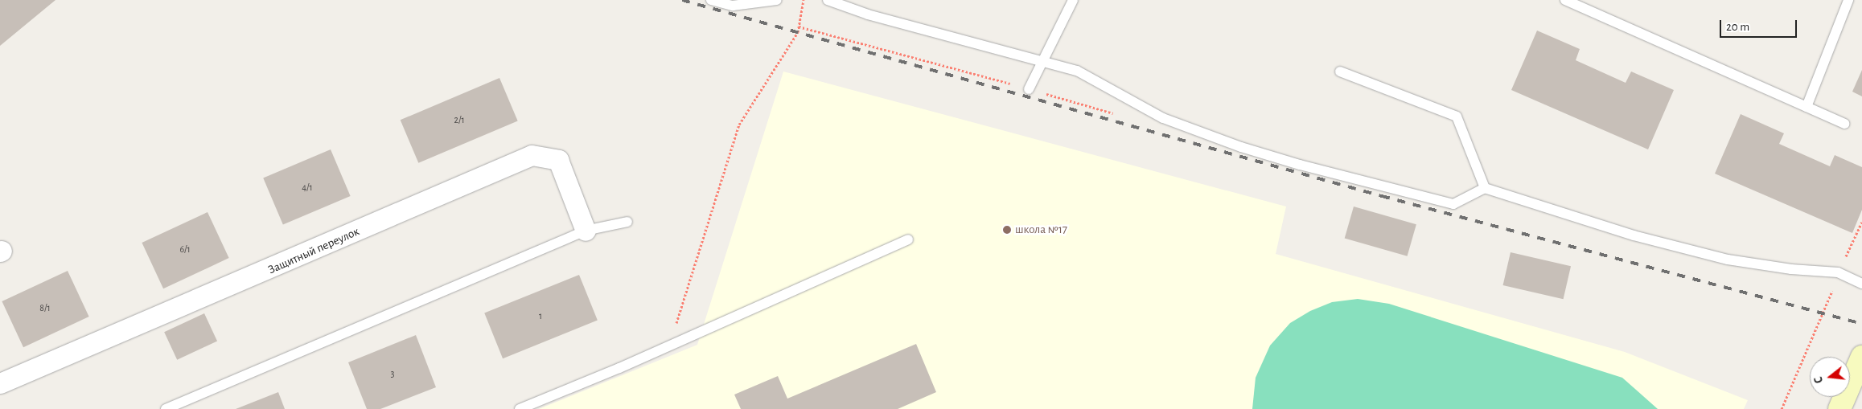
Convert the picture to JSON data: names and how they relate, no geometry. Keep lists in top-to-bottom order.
{
  "streets": {
    "street": ["Защитный переулок"]
  },
  "places": ["школа №17"],
  "house_numbers": [
    "2/1",
    "4/1",
    "6/1",
    "8/1",
    "1",
    "3"
  ],
  "scale_bar": "20 m",
  "north": "left"
}
